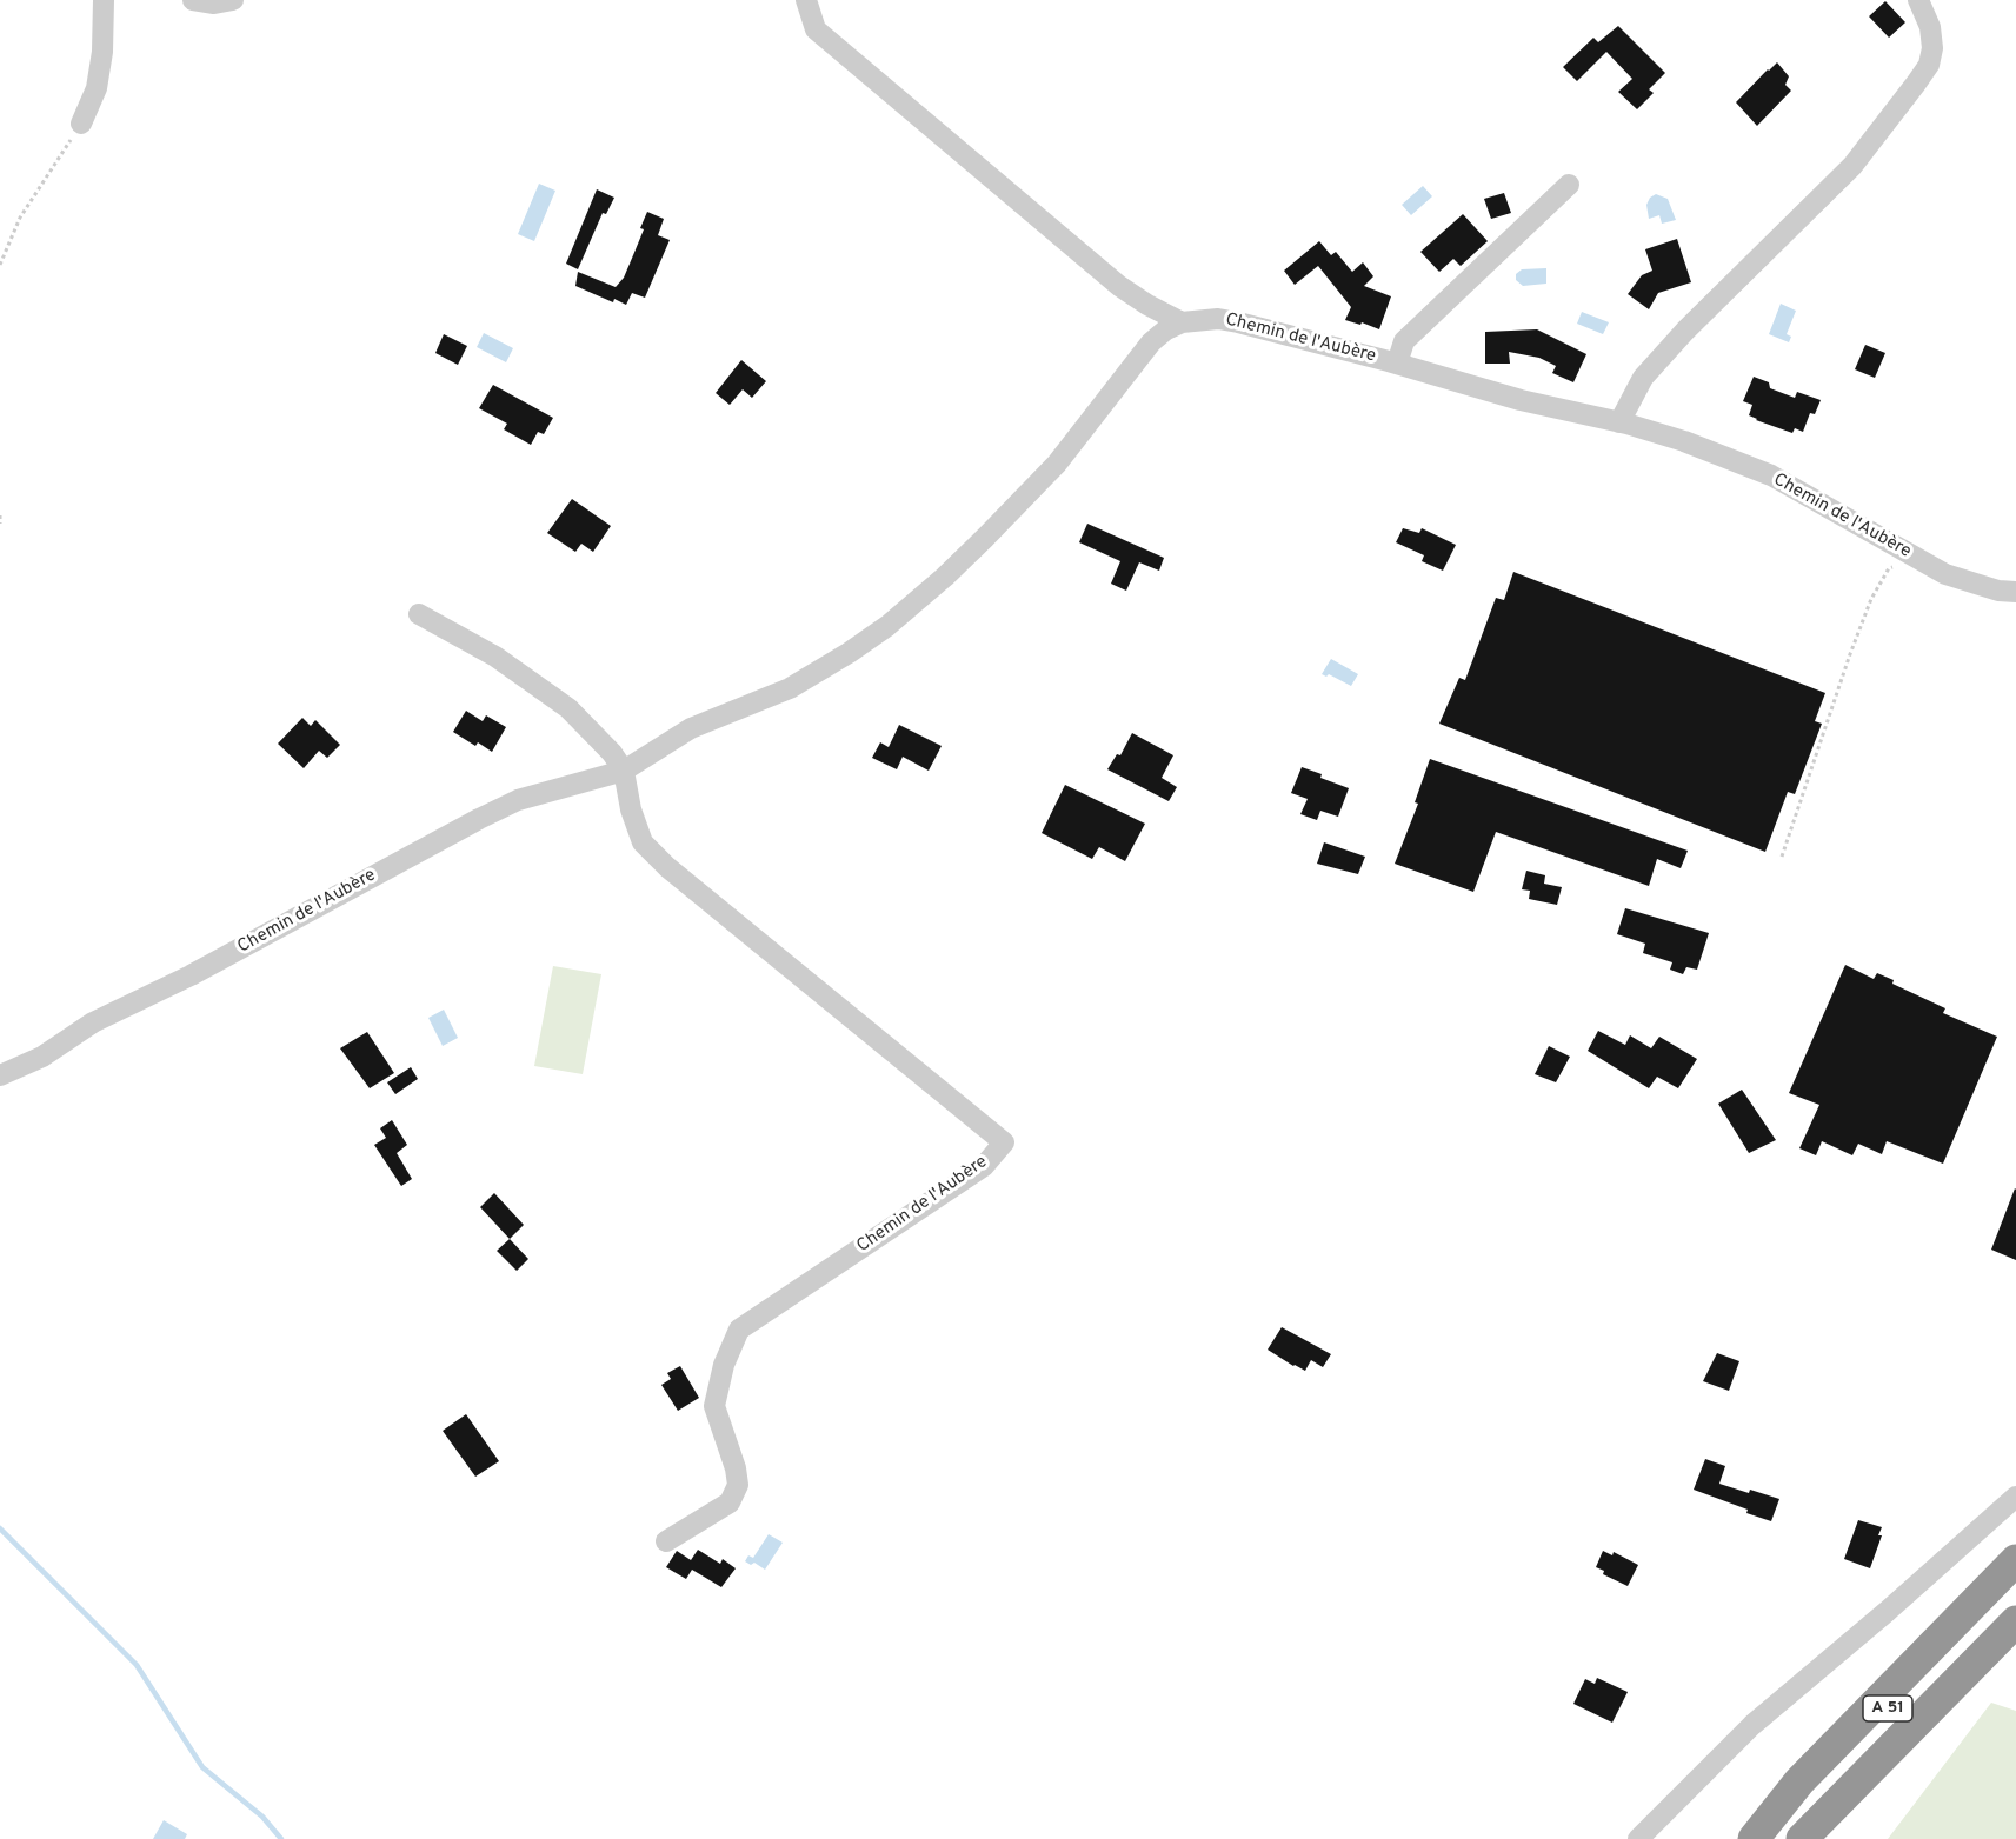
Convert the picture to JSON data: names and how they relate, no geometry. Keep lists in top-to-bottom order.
{
  "streets": {
    "highway": ["A 51"],
    "street": ["Chemin de l'Aubère"]
  }
}
